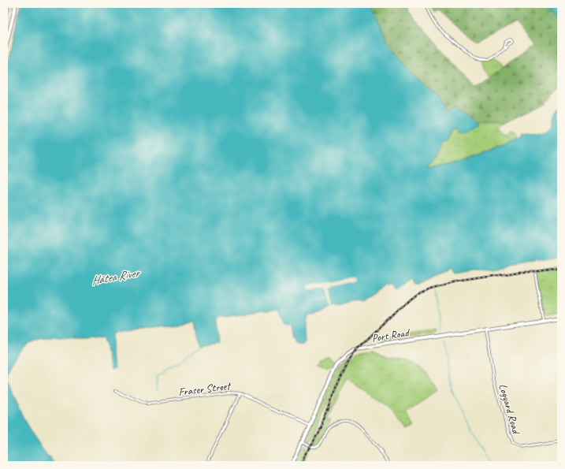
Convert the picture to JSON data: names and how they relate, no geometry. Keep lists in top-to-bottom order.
{
  "streets": {
    "main road": ["Port Road"],
    "street": ["Fraser Street", "Logyard Road"]
  },
  "crossings": [
    ["Port Road", "Fraser Street"],
    ["Port Road", "Logyard Road"]
  ],
  "water": ["Hātea River"]
}
